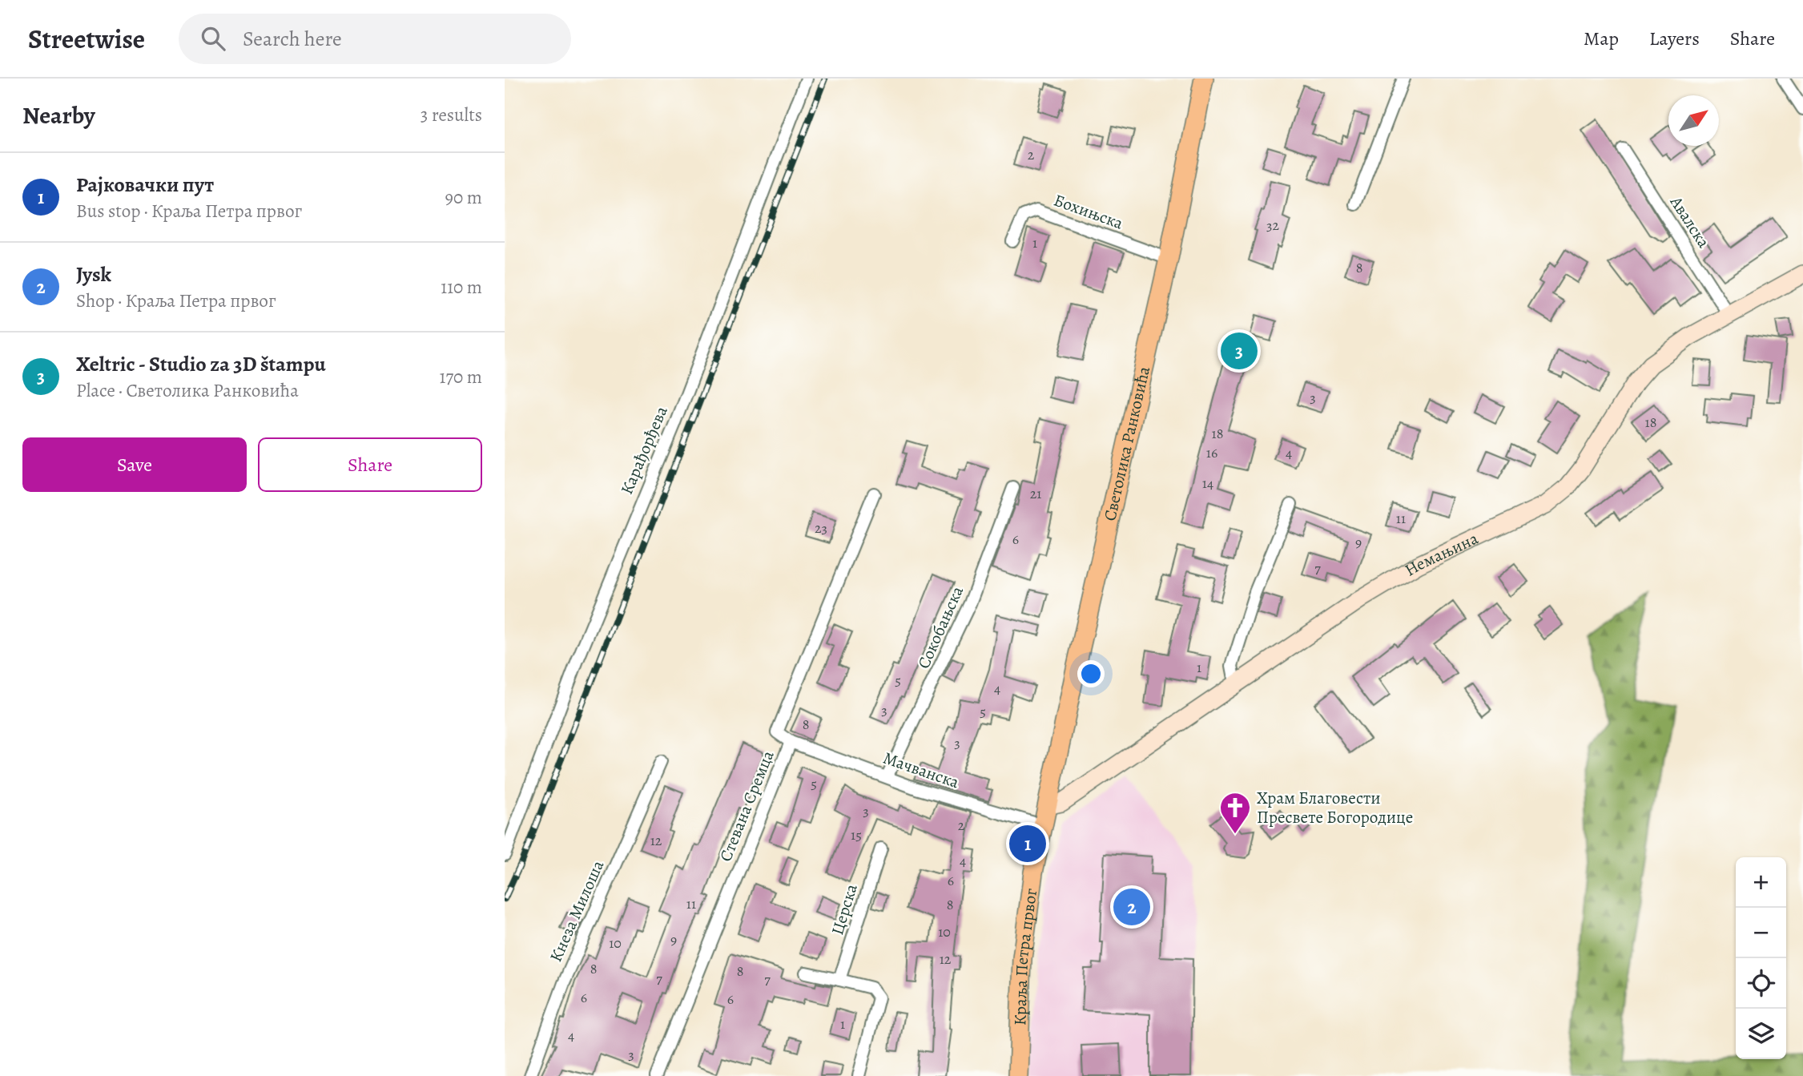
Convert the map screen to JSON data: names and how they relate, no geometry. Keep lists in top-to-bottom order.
{
  "streets": {
    "main road": ["Светолика Ранковића", "Краља Петра првог"],
    "street": [
      "Бохињска",
      "Авалска",
      "Карађорђева",
      "Немањина",
      "Сокобањска",
      "Мачванска",
      "Стевана Сремца",
      "Церска",
      "Кнеза Милоша"
    ]
  },
  "crossings": [
    ["Бохињска", "Светолика Ранковића"],
    ["Авалска", "Немањина"],
    ["Светолика Ранковића", "Немањина"],
    ["Светолика Ранковића", "Краља Петра првог"],
    ["Немањина", "Краља Петра првог"],
    ["Сокобањска", "Мачванска"],
    ["Мачванска", "Стевана Сремца"],
    ["Мачванска", "Краља Петра првог"]
  ],
  "places": {
    "church": ["Храм Благовести Пресвете Богородице"]
  },
  "house_numbers": [
    "2",
    "32",
    "1",
    "8",
    "3",
    "18",
    "18",
    "16",
    "4",
    "14",
    "21",
    "11",
    "23",
    "6",
    "9",
    "7",
    "1",
    "5",
    "4",
    "3",
    "5",
    "8",
    "3",
    "5",
    "3",
    "2",
    "15",
    "12",
    "4",
    "6",
    "11",
    "8",
    "10",
    "9",
    "10",
    "12",
    "8",
    "8",
    "7",
    "7",
    "6",
    "6",
    "1",
    "4",
    "3"
  ],
  "north": "top right",
  "page": {
    "header": "Streetwise",
    "search": "Search here",
    "nav": ["Map", "Layers", "Share"],
    "heading": ["Nearby", "3 results"],
    "list": [
      {
        "mark": "1",
        "name": "Рајковачки пут",
        "note": "Bus stop · Краља Петра првог",
        "value": "90 m"
      },
      {
        "mark": "2",
        "name": "Jysk",
        "note": "Shop · Краља Петра првог",
        "value": "110 m"
      },
      {
        "mark": "3",
        "name": "Xeltric - Studio za 3D štampu",
        "note": "Place · Светолика Ранковића",
        "value": "170 m"
      }
    ],
    "pins": ["3", "1", "2"],
    "buttons": ["Save", "Share"],
    "map_buttons": ["+", "−"]
  }
}
